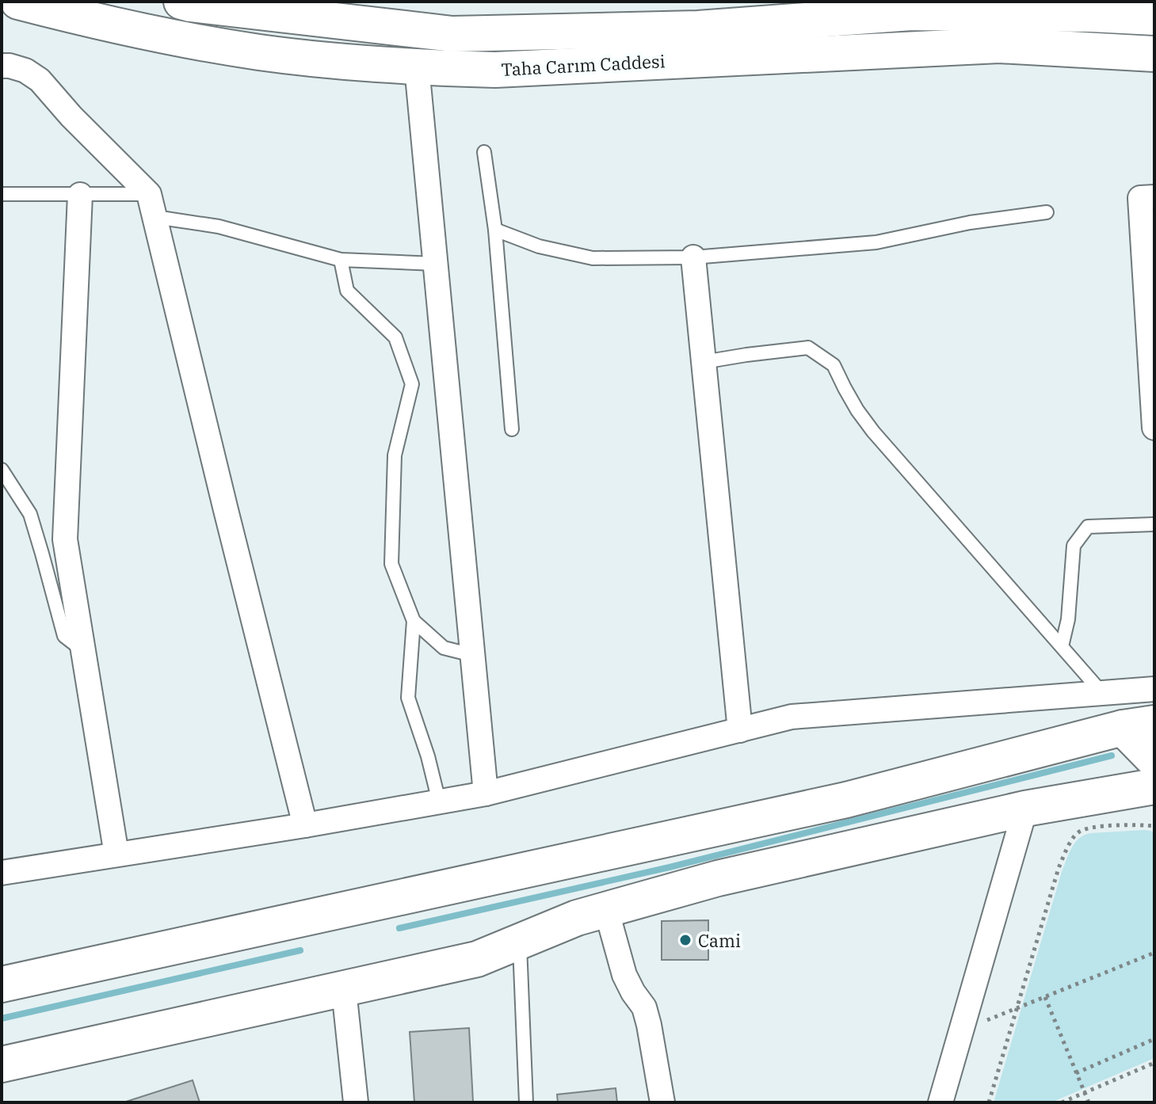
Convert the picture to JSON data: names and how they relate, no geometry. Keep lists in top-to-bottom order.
{
  "streets": {
    "main road": ["Taha Carım Caddesi"]
  },
  "places": ["Cami"]
}
